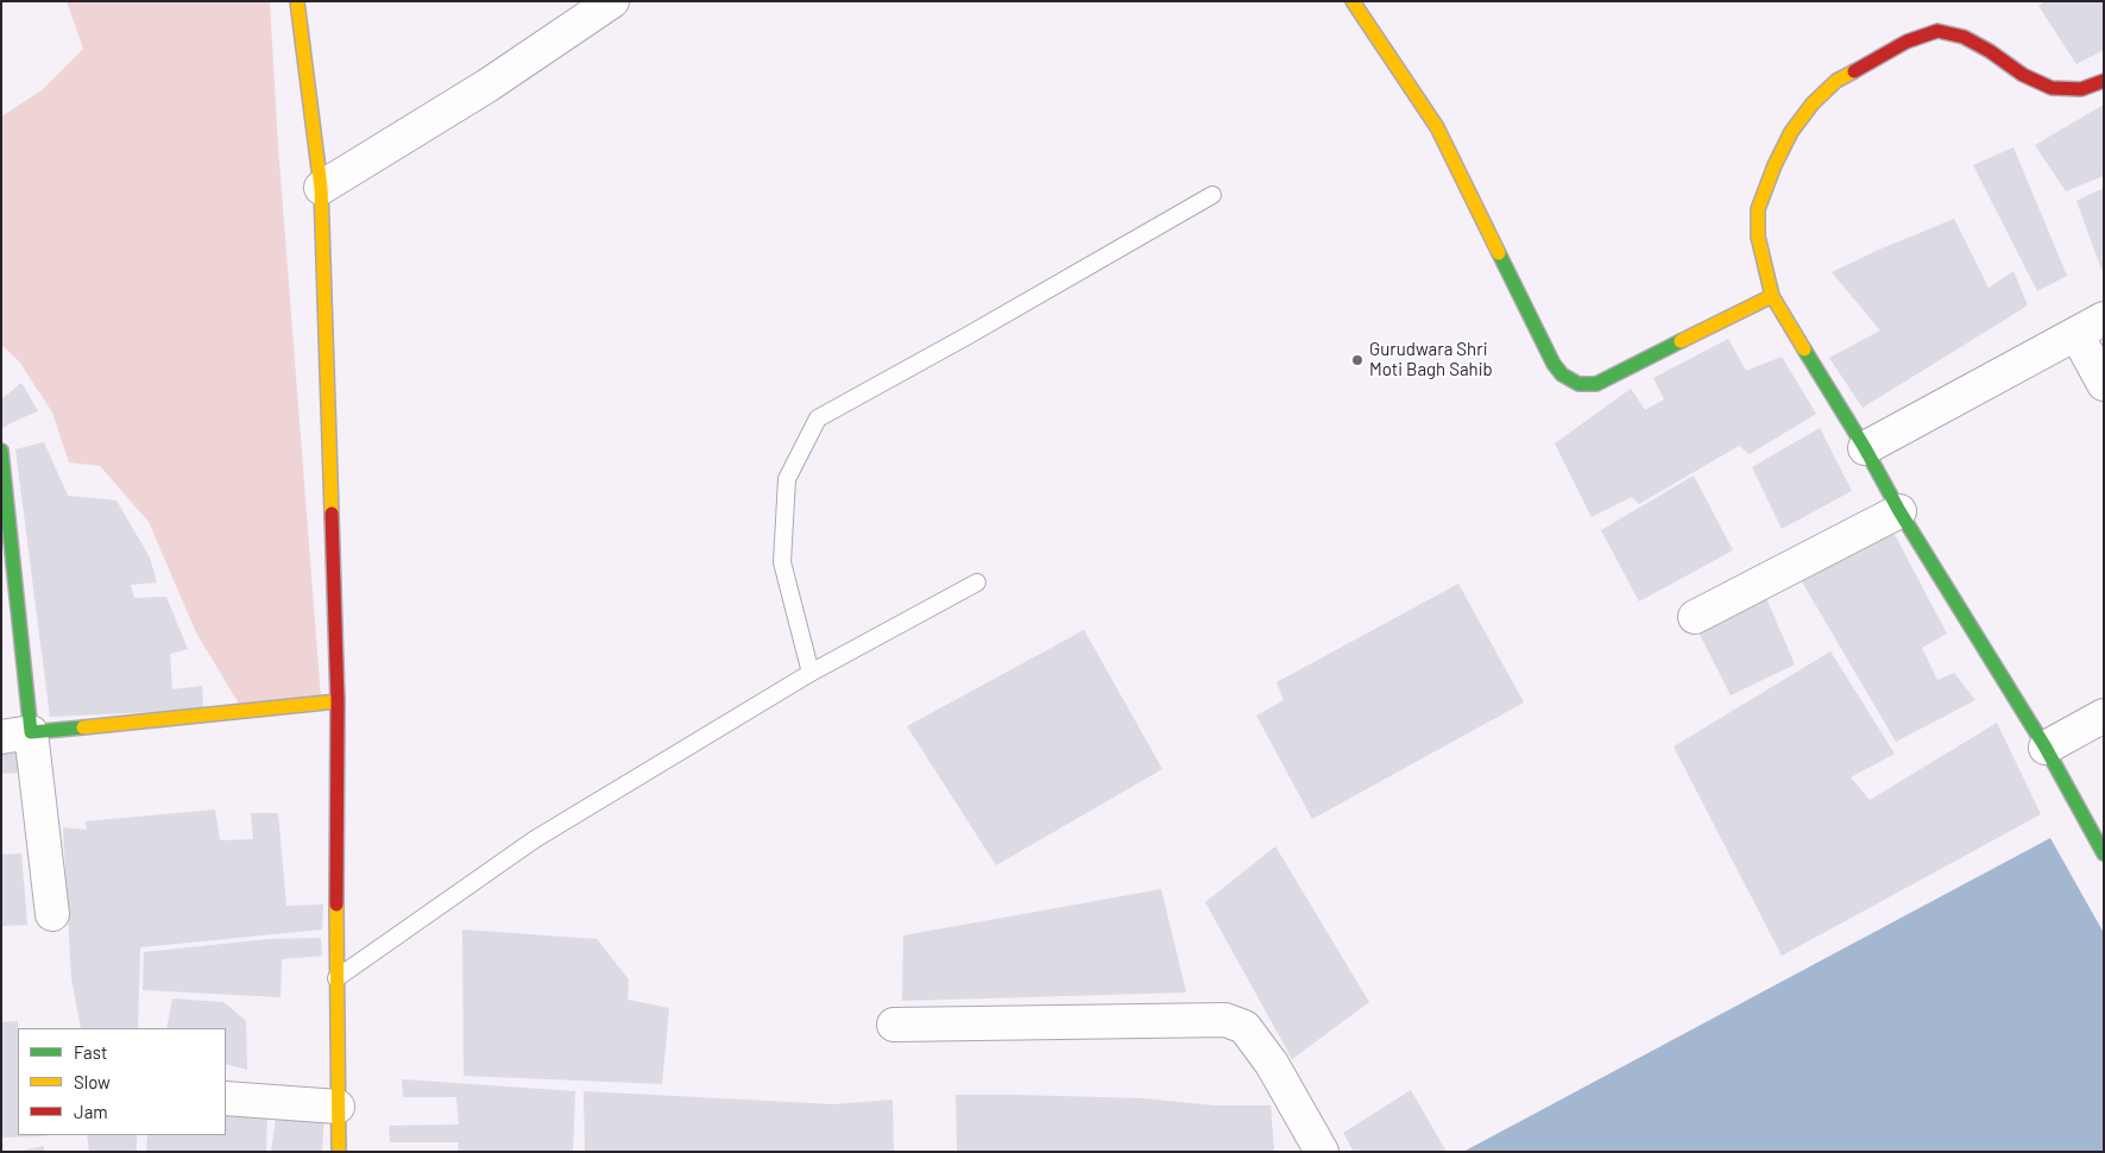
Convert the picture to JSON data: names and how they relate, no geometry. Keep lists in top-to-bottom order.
{
  "places": ["Gurudwara Shri Moti Bagh Sahib"],
  "legend": ["Fast", "Slow", "Jam"]
}
